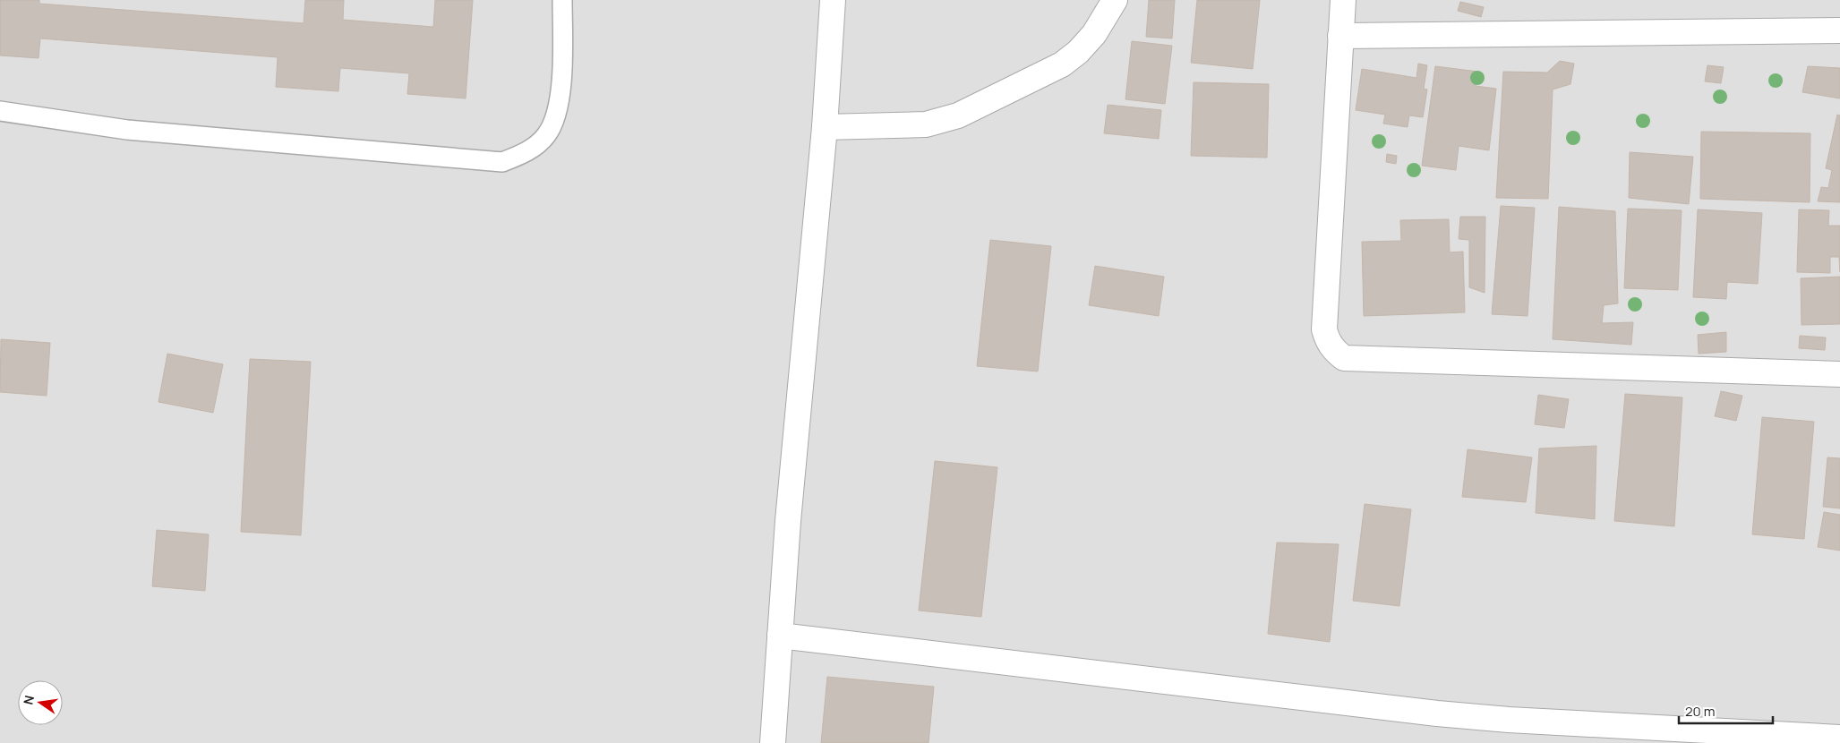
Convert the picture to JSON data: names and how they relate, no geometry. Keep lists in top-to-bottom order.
{
  "scale_bar": "20 m",
  "north": "left"
}
